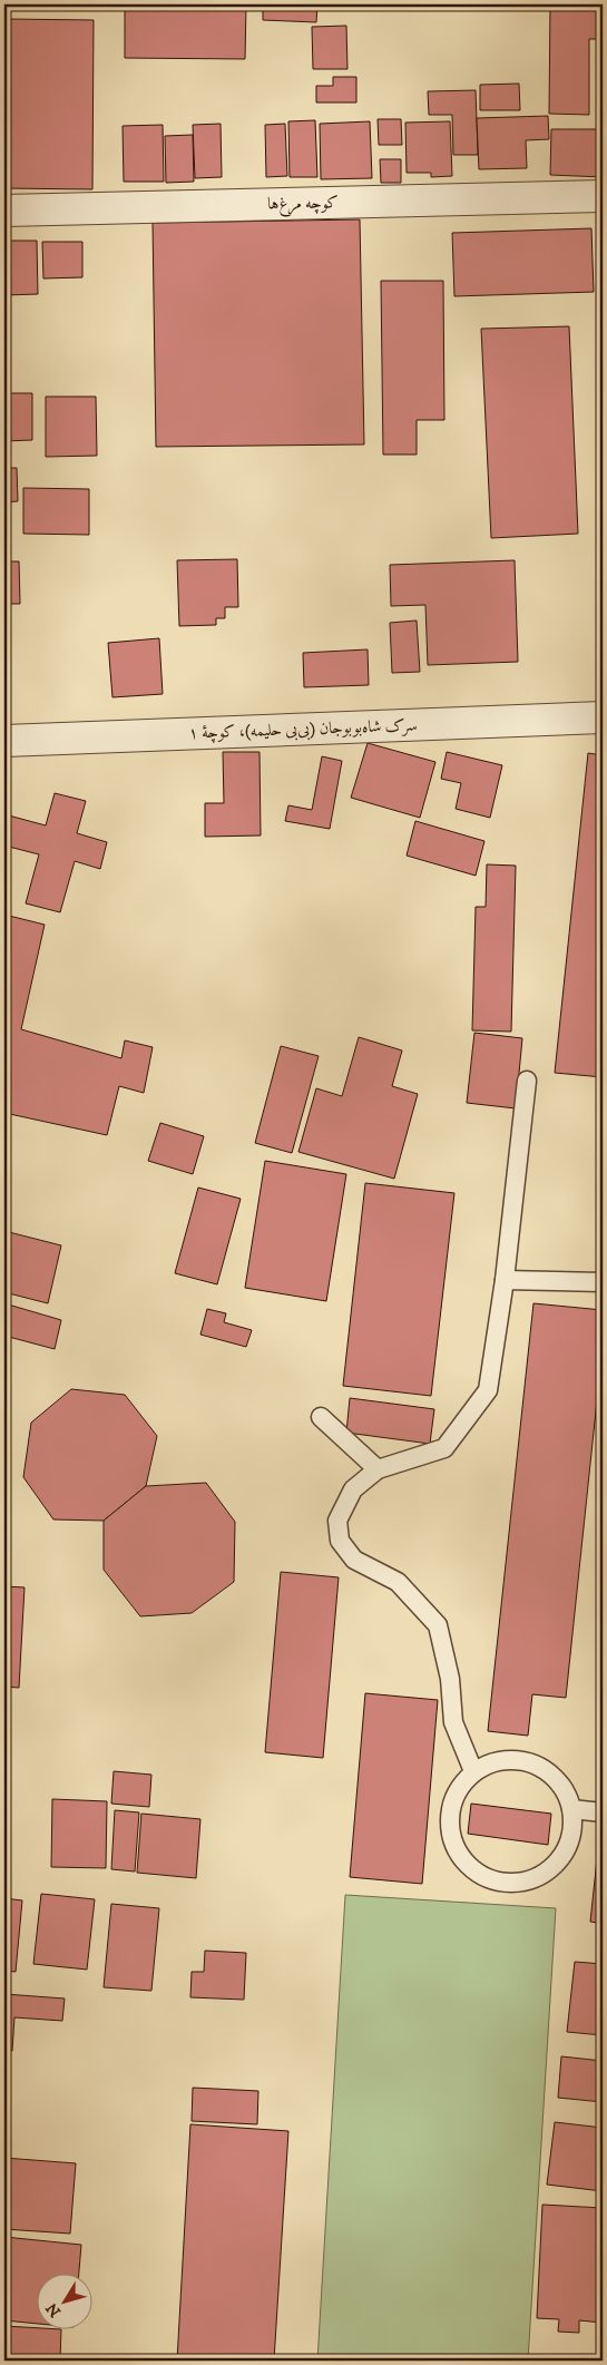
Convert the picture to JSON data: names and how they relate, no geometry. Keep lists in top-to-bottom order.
{
  "streets": {
    "street": ["کوچه مرغ‌ها", "سرک شاه‌بوبوجان (بی‌بی حلیمه)، کوچۀ ۱"]
  },
  "north": "bottom left"
}
